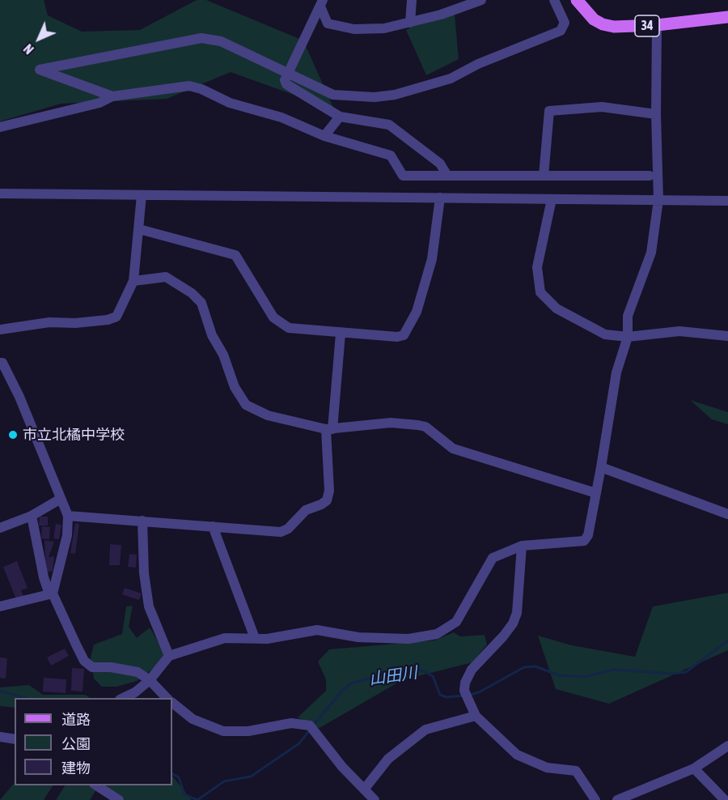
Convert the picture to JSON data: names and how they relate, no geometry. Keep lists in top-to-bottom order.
{
  "streets": {
    "main road": ["34"]
  },
  "water": ["山田川"],
  "places": ["市立北橘中学校"],
  "legend": ["道路", "公園", "建物"],
  "north": "bottom left"
}
